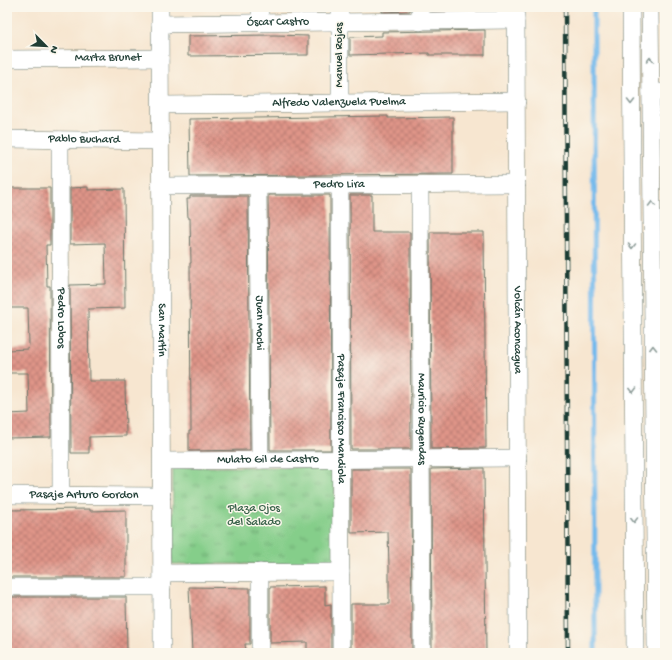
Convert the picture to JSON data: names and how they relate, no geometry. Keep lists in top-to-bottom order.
{
  "streets": {
    "street": [
      "Óscar Castro",
      "Manuel Rojas",
      "Marta Brunet",
      "Alfredo Valenzuela Puelma",
      "Pablo Buchard",
      "Pedro Lira",
      "Pedro Lobos",
      "Juan Mochi",
      "San Martín",
      "Volcán Aconcagua",
      "Pasaje Francisco Mandiola",
      "Mauricio Rugendas",
      "Mulato Gil de Castro",
      "Pasaje Arturo Gordon"
    ]
  },
  "crossings": [
    ["Óscar Castro", "Manuel Rojas"],
    ["Óscar Castro", "San Martín"],
    ["Óscar Castro", "Volcán Aconcagua"],
    ["Manuel Rojas", "Alfredo Valenzuela Puelma"],
    ["Marta Brunet", "San Martín"],
    ["Alfredo Valenzuela Puelma", "San Martín"],
    ["Alfredo Valenzuela Puelma", "Volcán Aconcagua"],
    ["Pablo Buchard", "Pedro Lobos"],
    ["Pablo Buchard", "San Martín"],
    ["Pedro Lira", "Juan Mochi"],
    ["Pedro Lira", "San Martín"],
    ["Pedro Lira", "Volcán Aconcagua"],
    ["Pedro Lira", "Pasaje Francisco Mandiola"],
    ["Pedro Lira", "Mauricio Rugendas"],
    ["Pedro Lobos", "Pasaje Arturo Gordon"],
    ["Juan Mochi", "Mulato Gil de Castro"],
    ["San Martín", "Mulato Gil de Castro"],
    ["San Martín", "Pasaje Arturo Gordon"],
    ["Volcán Aconcagua", "Mulato Gil de Castro"],
    ["Pasaje Francisco Mandiola", "Mulato Gil de Castro"],
    ["Mauricio Rugendas", "Mulato Gil de Castro"]
  ],
  "parks": ["Plaza Ojos del Salado"],
  "north": "bottom right"
}
